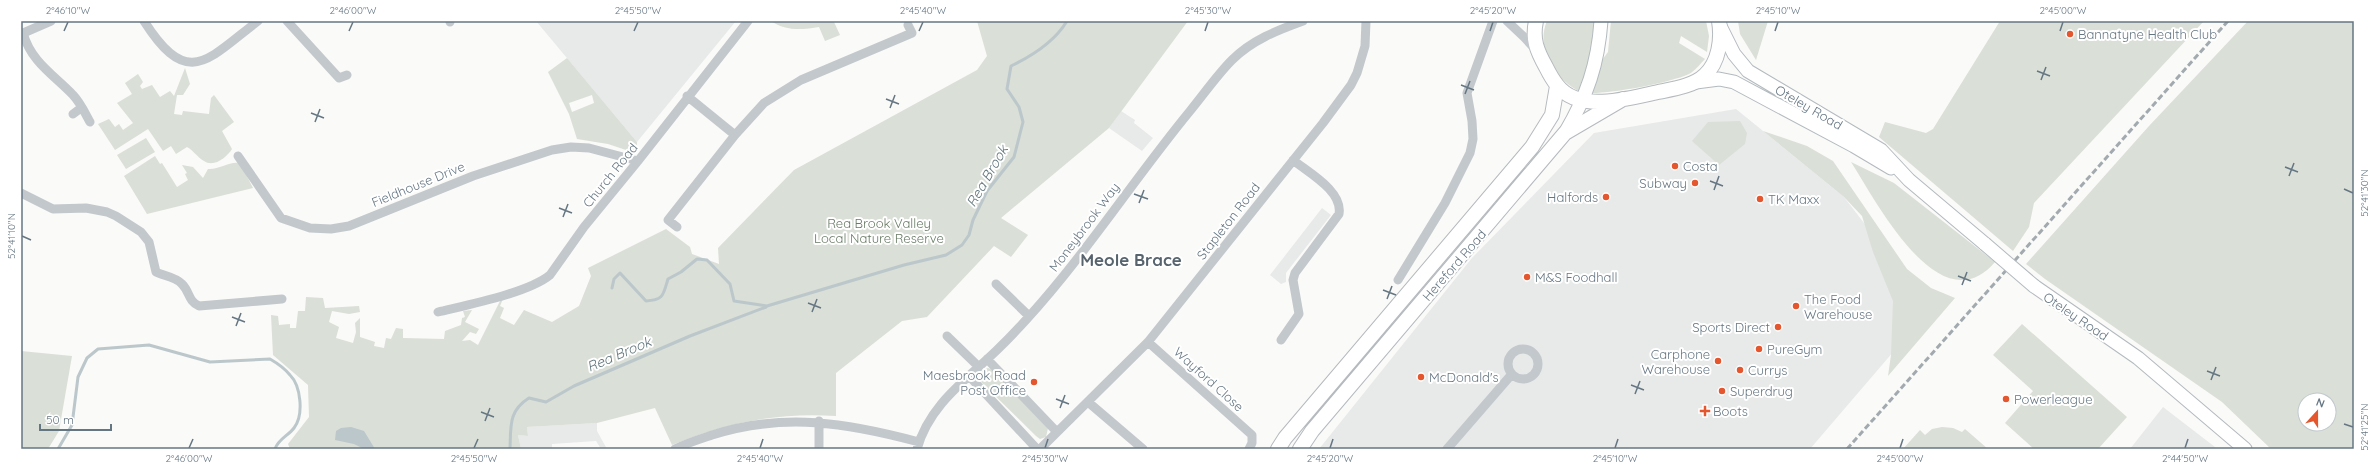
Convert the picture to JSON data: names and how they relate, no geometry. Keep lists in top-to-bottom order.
{
  "streets": {
    "main road": ["Oteley Road", "Hereford Road"],
    "street": [
      "Church Road",
      "Fieldhouse Drive",
      "Stapleton Road",
      "Moneybrook Way",
      "Wayford Close"
    ]
  },
  "crossings": [
    ["Church Road", "Fieldhouse Drive"],
    ["Stapleton Road", "Wayford Close"]
  ],
  "districts": ["Meole Brace"],
  "water": ["Rea Brook"],
  "parks": ["Rea Brook Valley Local Nature Reserve"],
  "places": {
    "other": [
      "Bannatyne Health Club",
      "Costa",
      "Subway",
      "Halfords",
      "TK Maxx",
      "M&S Foodhall",
      "The Food Warehouse",
      "Sports Direct",
      "PureGym",
      "Carphone Warehouse",
      "Currys",
      "McDonald's",
      "Maesbrook Road Post Office",
      "Superdrug",
      "Powerleague"
    ],
    "health": ["Boots"]
  },
  "scale_bar": "50 m",
  "north": "top",
  "coordinates": [
    "2°46'10\"W",
    "2°46'00\"W",
    "2°45'50\"W",
    "2°45'40\"W",
    "2°45'30\"W",
    "2°45'20\"W",
    "2°45'10\"W",
    "2°45'00\"W",
    "52°41'30\"N",
    "52°41'10\"N",
    "52°41'25\"N",
    "2°44'50\"W"
  ]
}
